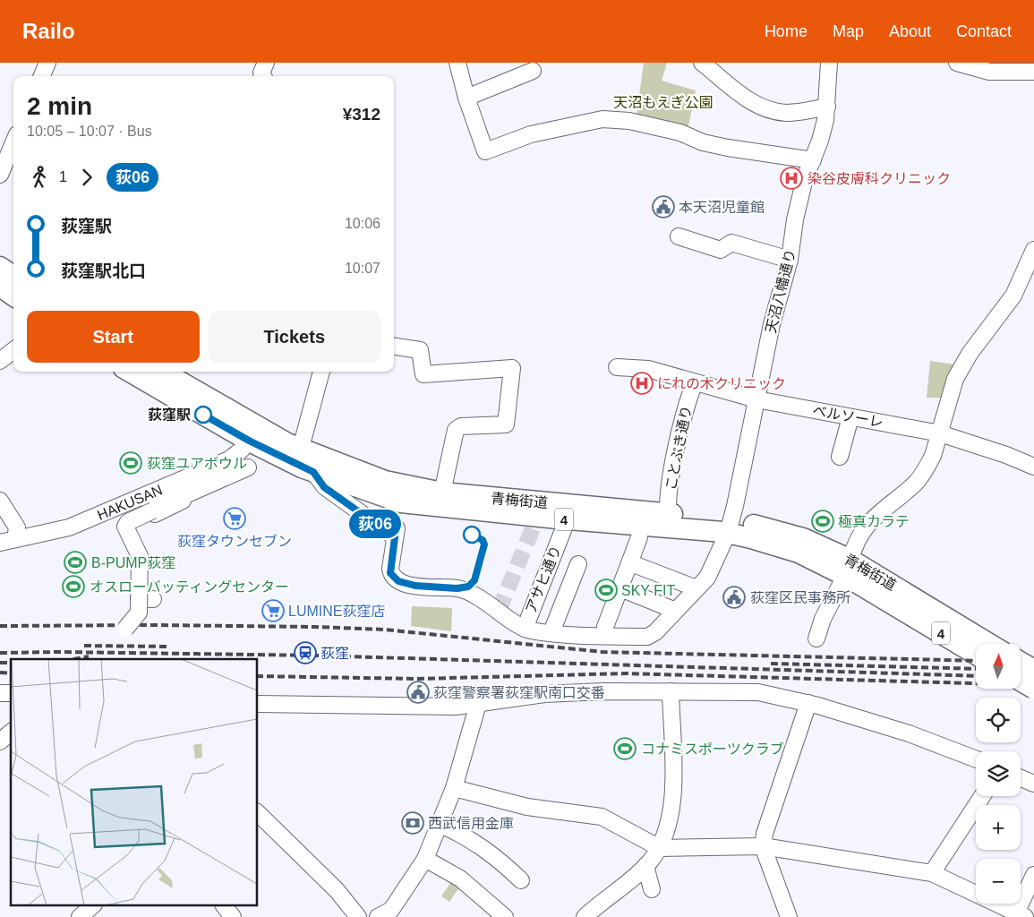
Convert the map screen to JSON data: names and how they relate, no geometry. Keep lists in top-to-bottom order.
{
  "streets": {
    "main road": ["青梅街道", "4"],
    "street": [
      "天沼八幡通り",
      "ベルソーレ",
      "ことぶき通り",
      "HAKUSAN",
      "アサヒ通り"
    ]
  },
  "crossings": [
    ["天沼八幡通り", "ベルソーレ"],
    ["天沼八幡通り", "青梅街道"],
    ["天沼八幡通り", "アサヒ通り"],
    ["ベルソーレ", "ことぶき通り"],
    ["ことぶき通り", "青梅街道"],
    ["青梅街道", "HAKUSAN"]
  ],
  "parks": ["天沼もえぎ公園"],
  "places": {
    "hospital": ["染谷皮膚科クリニック", "にれの木クリニック"],
    "public building": ["本天沼児童館", "荻窪区民事務所", "荻窪警察署荻窪駅南口交番"],
    "other": ["荻窪駅"],
    "sports": [
      "荻窪ユアボウル",
      "極真カラテ",
      "B-PUMP荻窪",
      "オスローバッティングセンター",
      "SKY FIT",
      "コナミスポーツクラブ"
    ],
    "supermarket": ["荻窪タウンセブン", "LUMINE荻窪店"],
    "station": ["荻窪"],
    "bank": ["西武信用金庫"]
  },
  "lines": ["bus line 荻06"],
  "north": "top",
  "page": {
    "header": "Railo",
    "nav": [
      "Home",
      "Map",
      "About",
      "Contact"
    ],
    "on_map": "荻06",
    "heading": ["2 min", "10:05 – 10:07 · Bus", "¥312"],
    "legs": ["1", "荻06"],
    "list": [
      {
        "name": "荻窪駅",
        "value": "10:06"
      },
      {
        "name": "荻窪駅北口",
        "value": "10:07"
      }
    ],
    "buttons": ["Start", "Tickets"],
    "map_buttons": ["+", "−"]
  }
}
